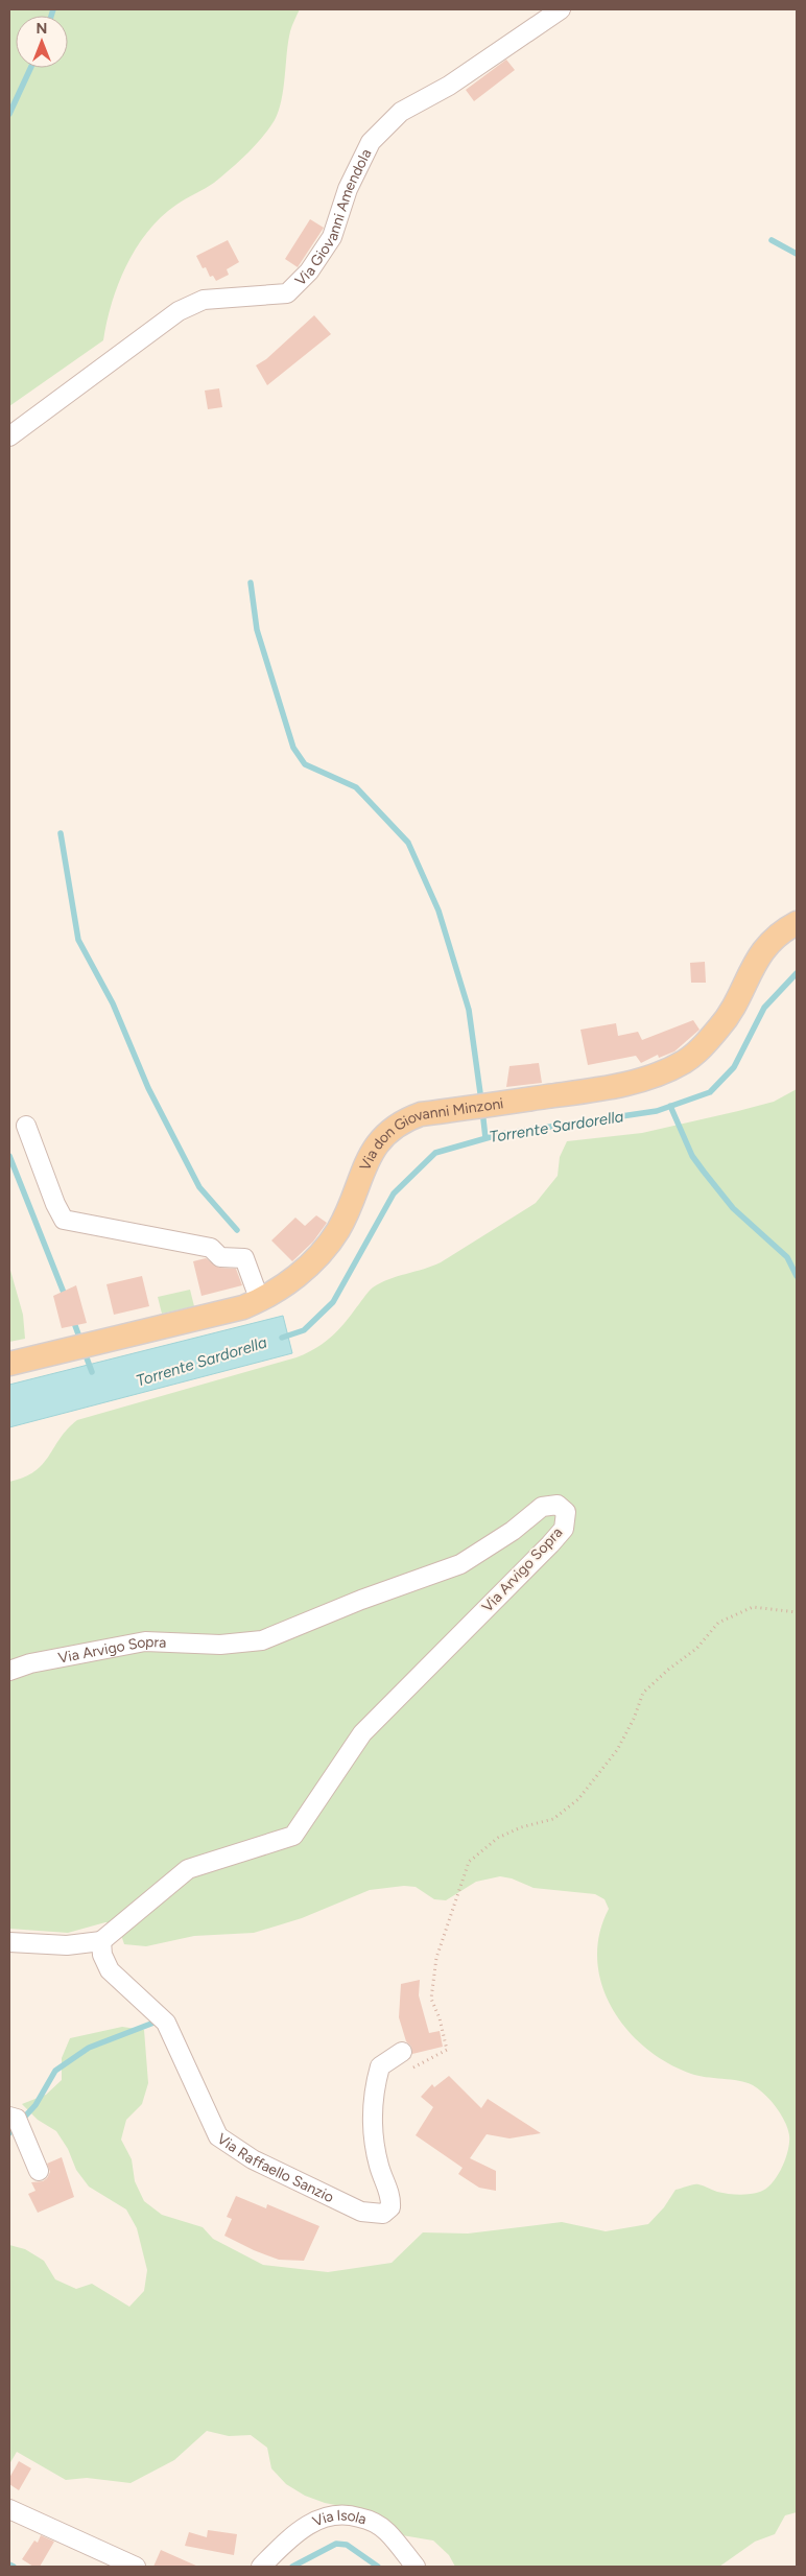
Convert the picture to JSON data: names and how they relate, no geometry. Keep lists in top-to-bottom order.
{
  "streets": {
    "main road": ["Via don Giovanni Minzoni"],
    "street": [
      "Via Giovanni Amendola",
      "Via Arvigo Sopra",
      "Via Raffaello Sanzio",
      "Via Isola"
    ]
  },
  "crossings": [
    ["Via Arvigo Sopra", "Via Raffaello Sanzio"]
  ],
  "water": ["Torrente Sardorella"],
  "north": "top"
}
